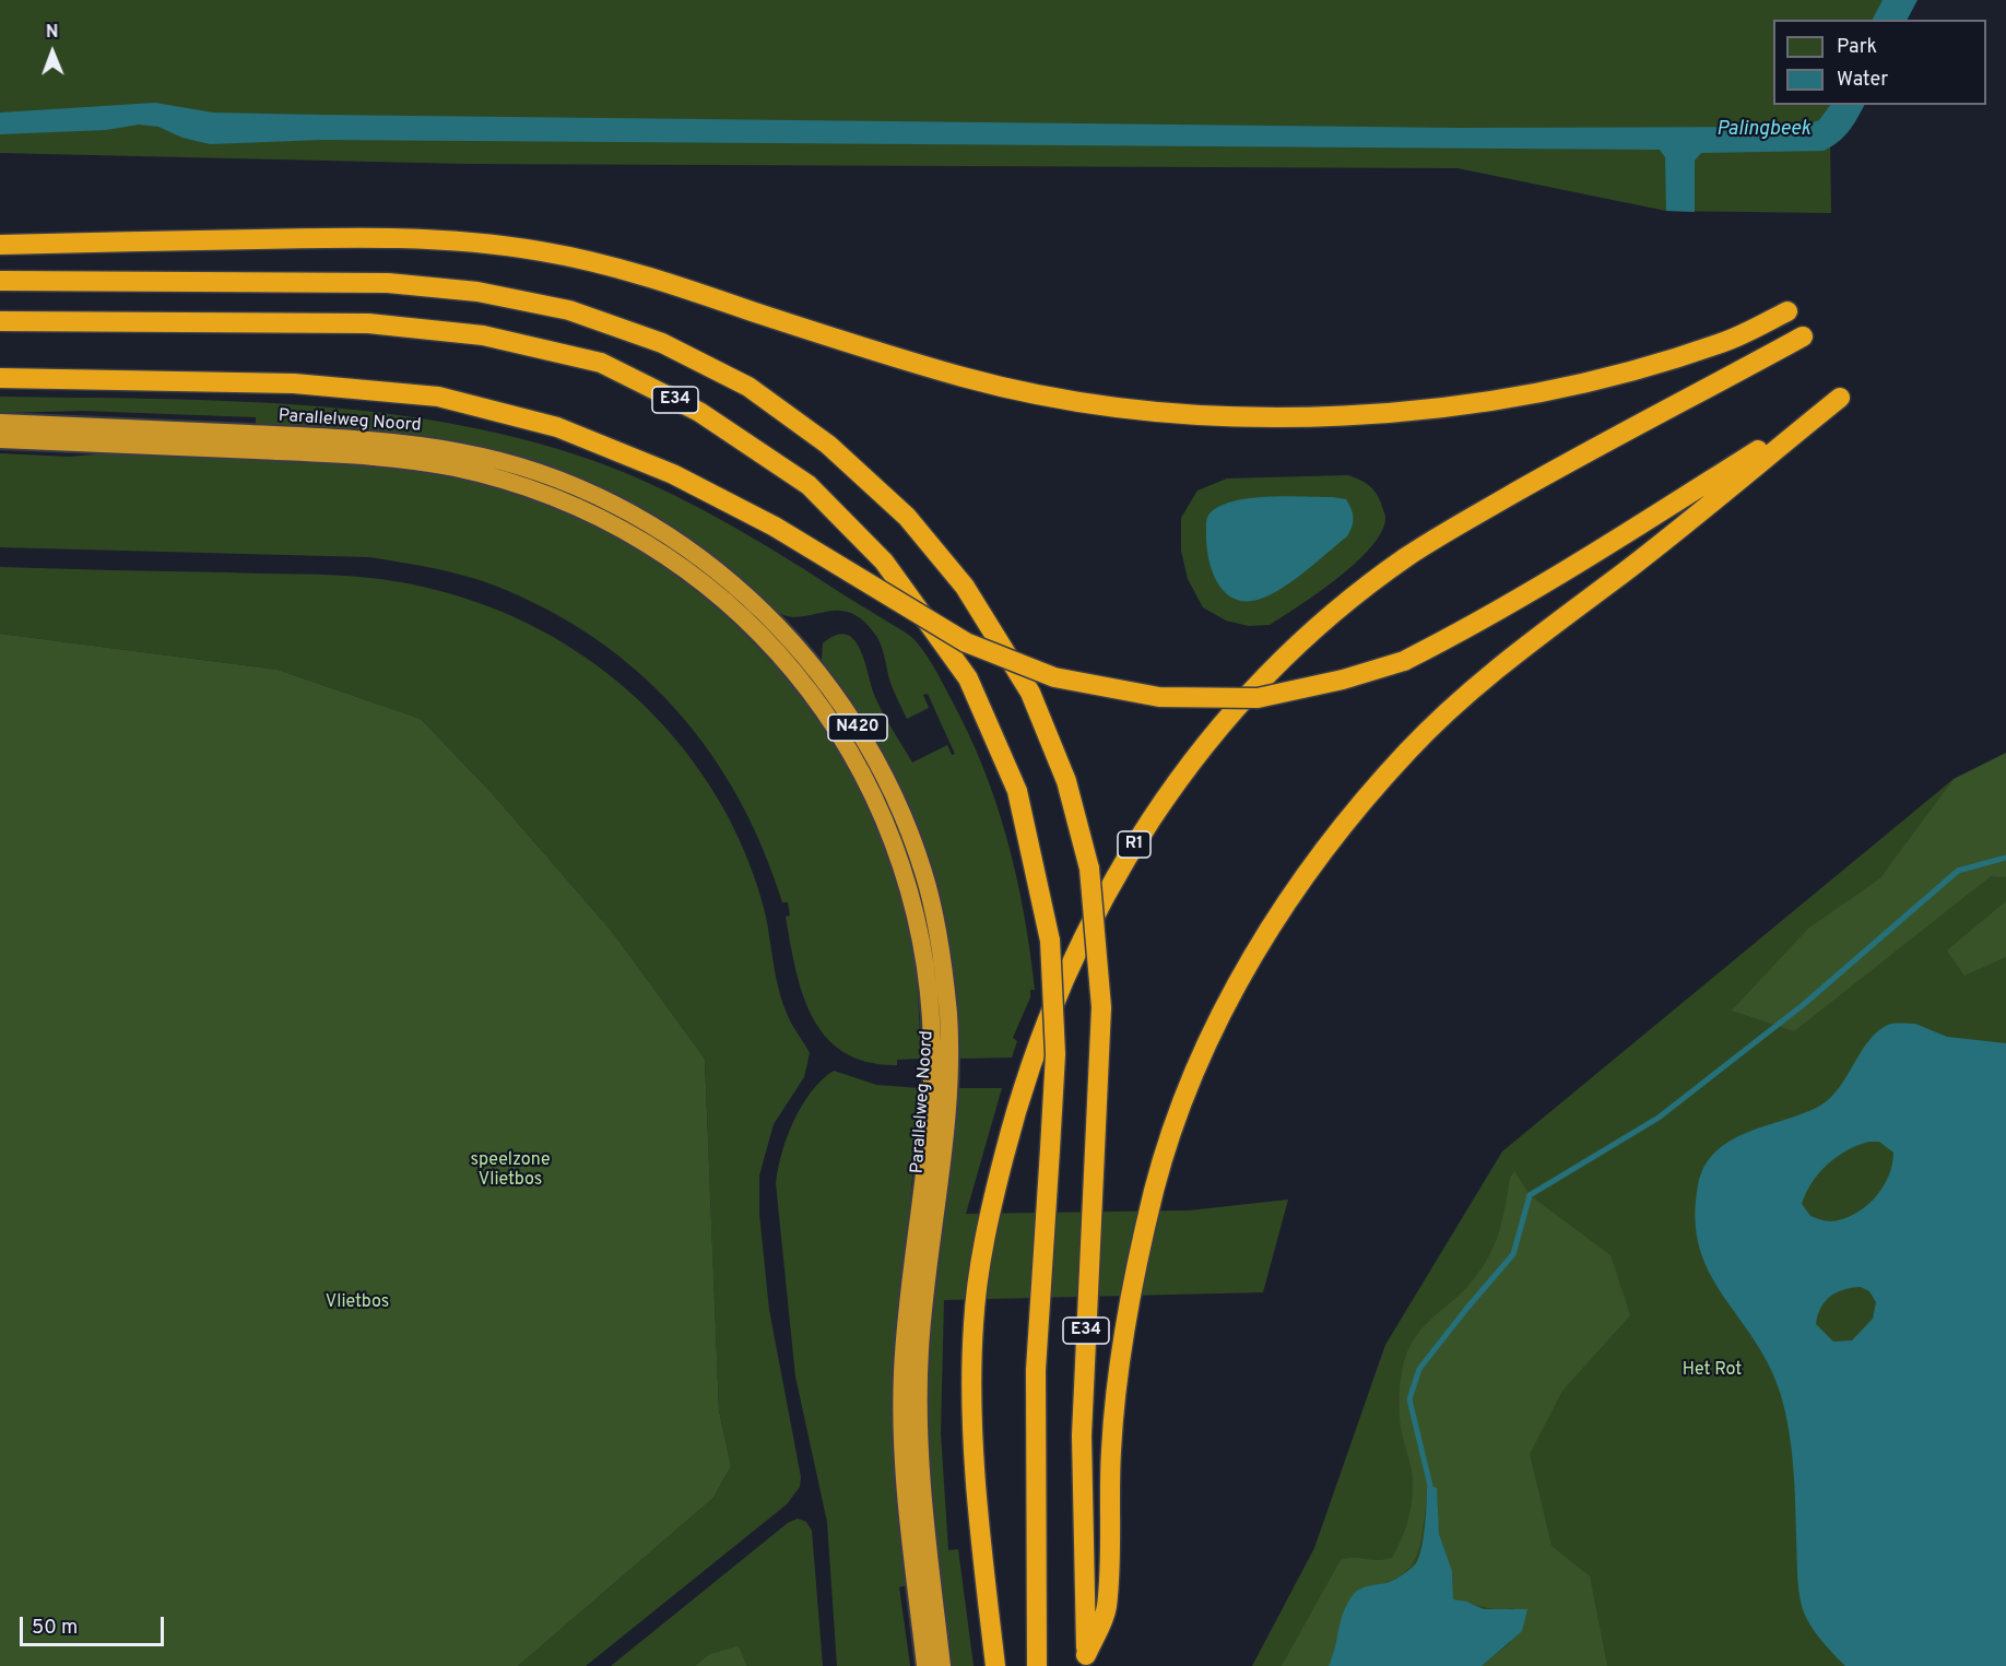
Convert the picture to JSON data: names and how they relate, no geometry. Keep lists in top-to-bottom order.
{
  "streets": {
    "highway": [
      "E34",
      "Parallelweg Noord",
      "N420",
      "R1"
    ]
  },
  "water": ["Palingbeek"],
  "parks": ["speelzone Vlietbos", "Vlietbos", "Het Rot"],
  "legend": ["Park", "Water"],
  "scale_bar": "50 m",
  "north": "top"
}
